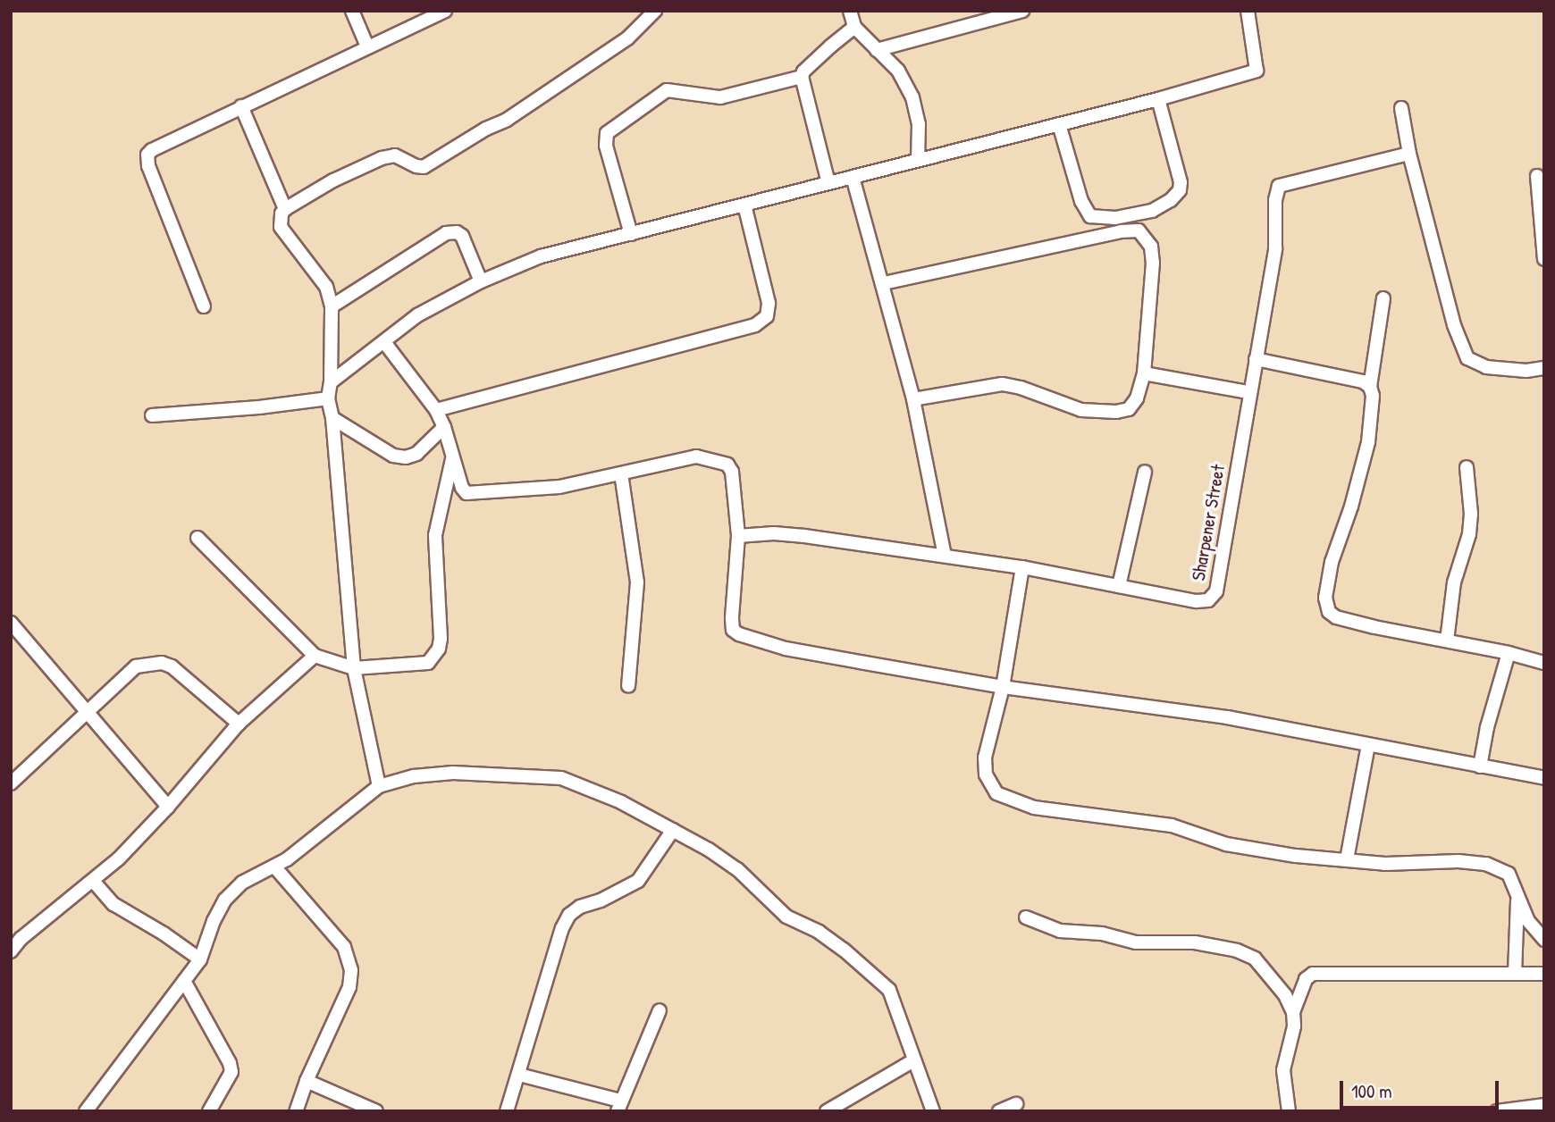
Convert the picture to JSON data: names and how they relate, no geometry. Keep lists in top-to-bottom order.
{
  "streets": {
    "street": ["Sharpener Street"]
  },
  "scale_bar": "100 m"
}
